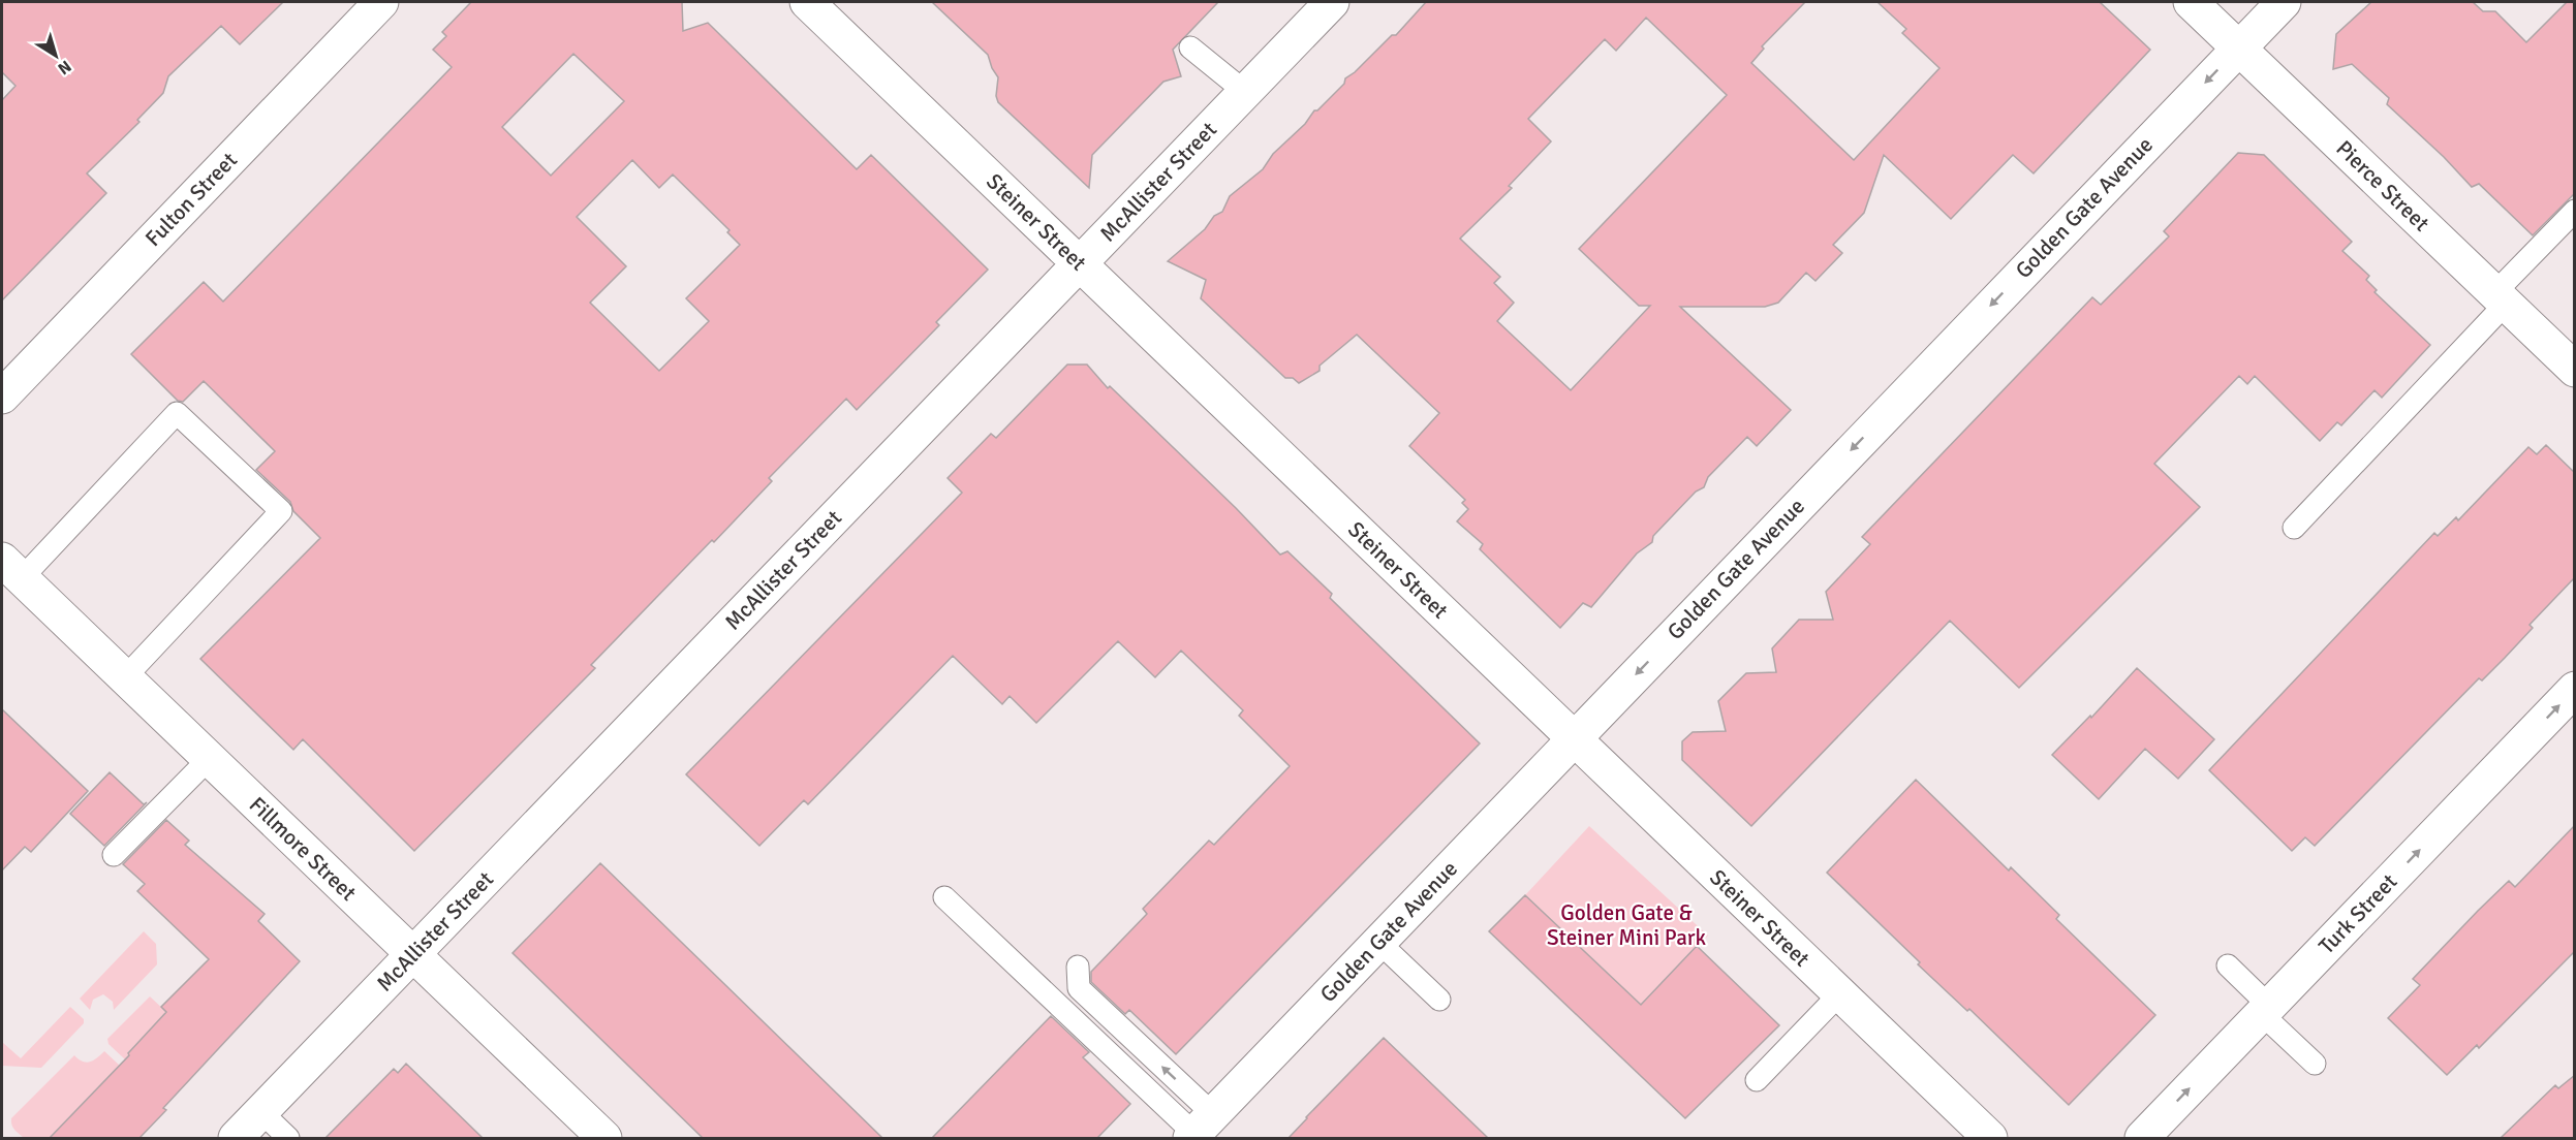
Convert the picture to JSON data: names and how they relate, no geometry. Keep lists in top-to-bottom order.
{
  "streets": {
    "street": [
      "McAllister Street",
      "Pierce Street",
      "Fulton Street",
      "Golden Gate Avenue",
      "Steiner Street",
      "Fillmore Street",
      "Turk Street"
    ]
  },
  "crossings": [
    ["McAllister Street", "Steiner Street"],
    ["McAllister Street", "Fillmore Street"],
    ["Pierce Street", "Golden Gate Avenue"],
    ["Golden Gate Avenue", "Steiner Street"]
  ],
  "one_way": ["Golden Gate Avenue", "Turk Street"],
  "parks": ["Golden Gate & Steiner Mini Park"],
  "north": "bottom right"
}
